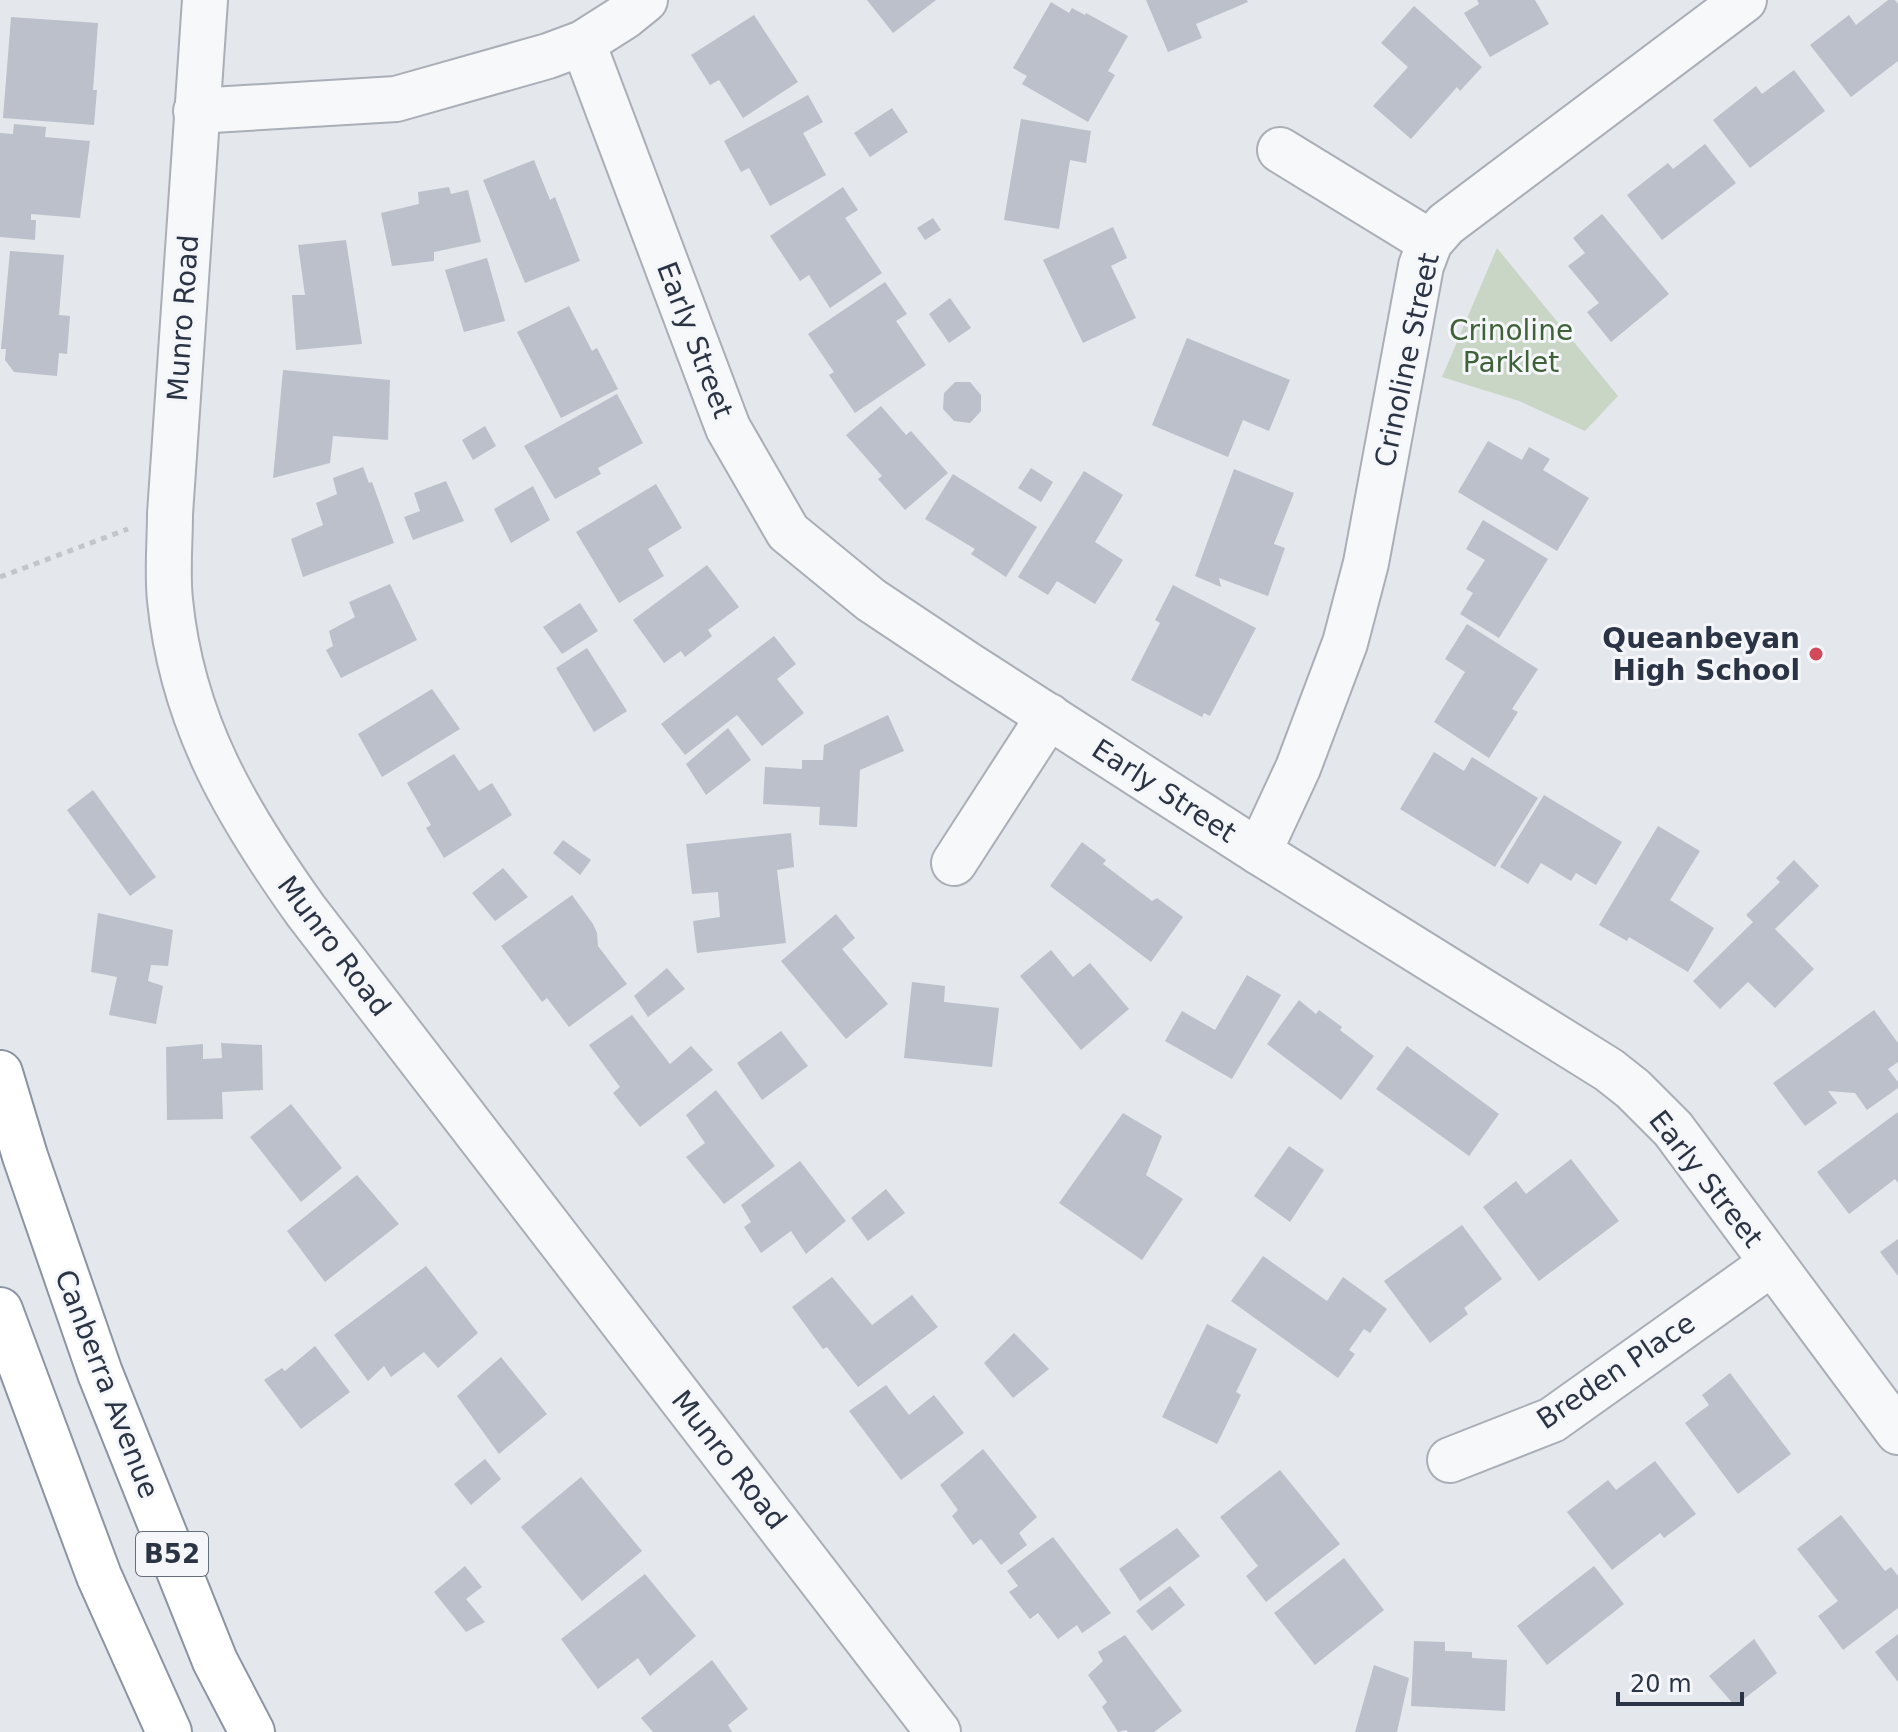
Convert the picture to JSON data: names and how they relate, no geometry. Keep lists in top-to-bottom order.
{
  "streets": {
    "highway": ["Canberra Avenue", "B52"],
    "street": [
      "Munro Road",
      "Early Street",
      "Crinoline Street",
      "Breden Place"
    ]
  },
  "crossings": [
    ["Early Street", "Crinoline Street"],
    ["Early Street", "Breden Place"]
  ],
  "parks": ["Crinoline Parklet"],
  "places": ["Queanbeyan High School"],
  "scale_bar": "20 m"
}
